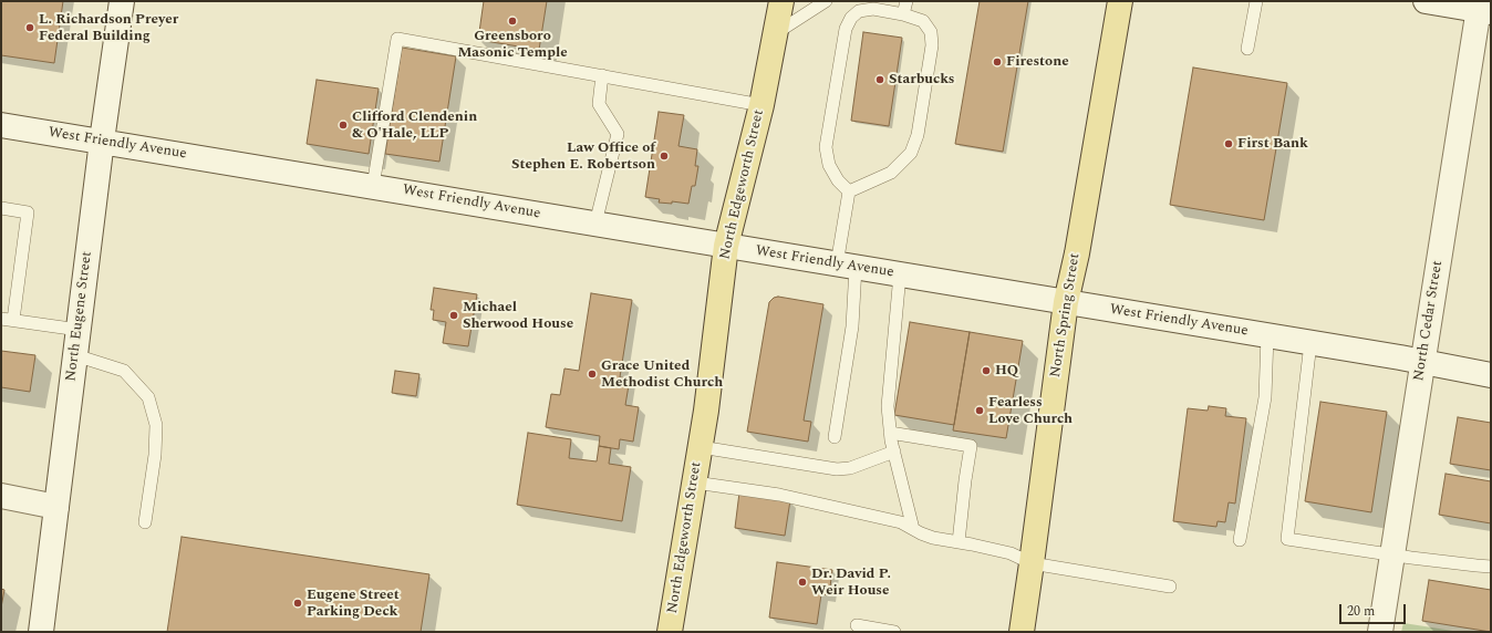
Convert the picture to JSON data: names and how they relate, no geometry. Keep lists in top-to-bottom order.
{
  "streets": {
    "main road": [
      "West Friendly Avenue",
      "North Edgeworth Street",
      "North Spring Street",
      "North Eugene Street",
      "North Cedar Street"
    ]
  },
  "crossings": [
    ["West Friendly Avenue", "North Edgeworth Street"],
    ["West Friendly Avenue", "North Spring Street"],
    ["West Friendly Avenue", "North Eugene Street"],
    ["West Friendly Avenue", "North Cedar Street"]
  ],
  "places": [
    "Greensboro Masonic Temple",
    "L. Richardson Preyer Federal Building",
    "Firestone",
    "Starbucks",
    "Clifford Clendenin & O'Hale, LLP",
    "First Bank",
    "Law Office of Stephen E. Robertson",
    "Michael Sherwood House",
    "HQ",
    "Grace United Methodist Church",
    "Fearless Love Church",
    "Dr. David P. Weir House",
    "Eugene Street Parking Deck"
  ],
  "scale_bar": "20 m"
}
